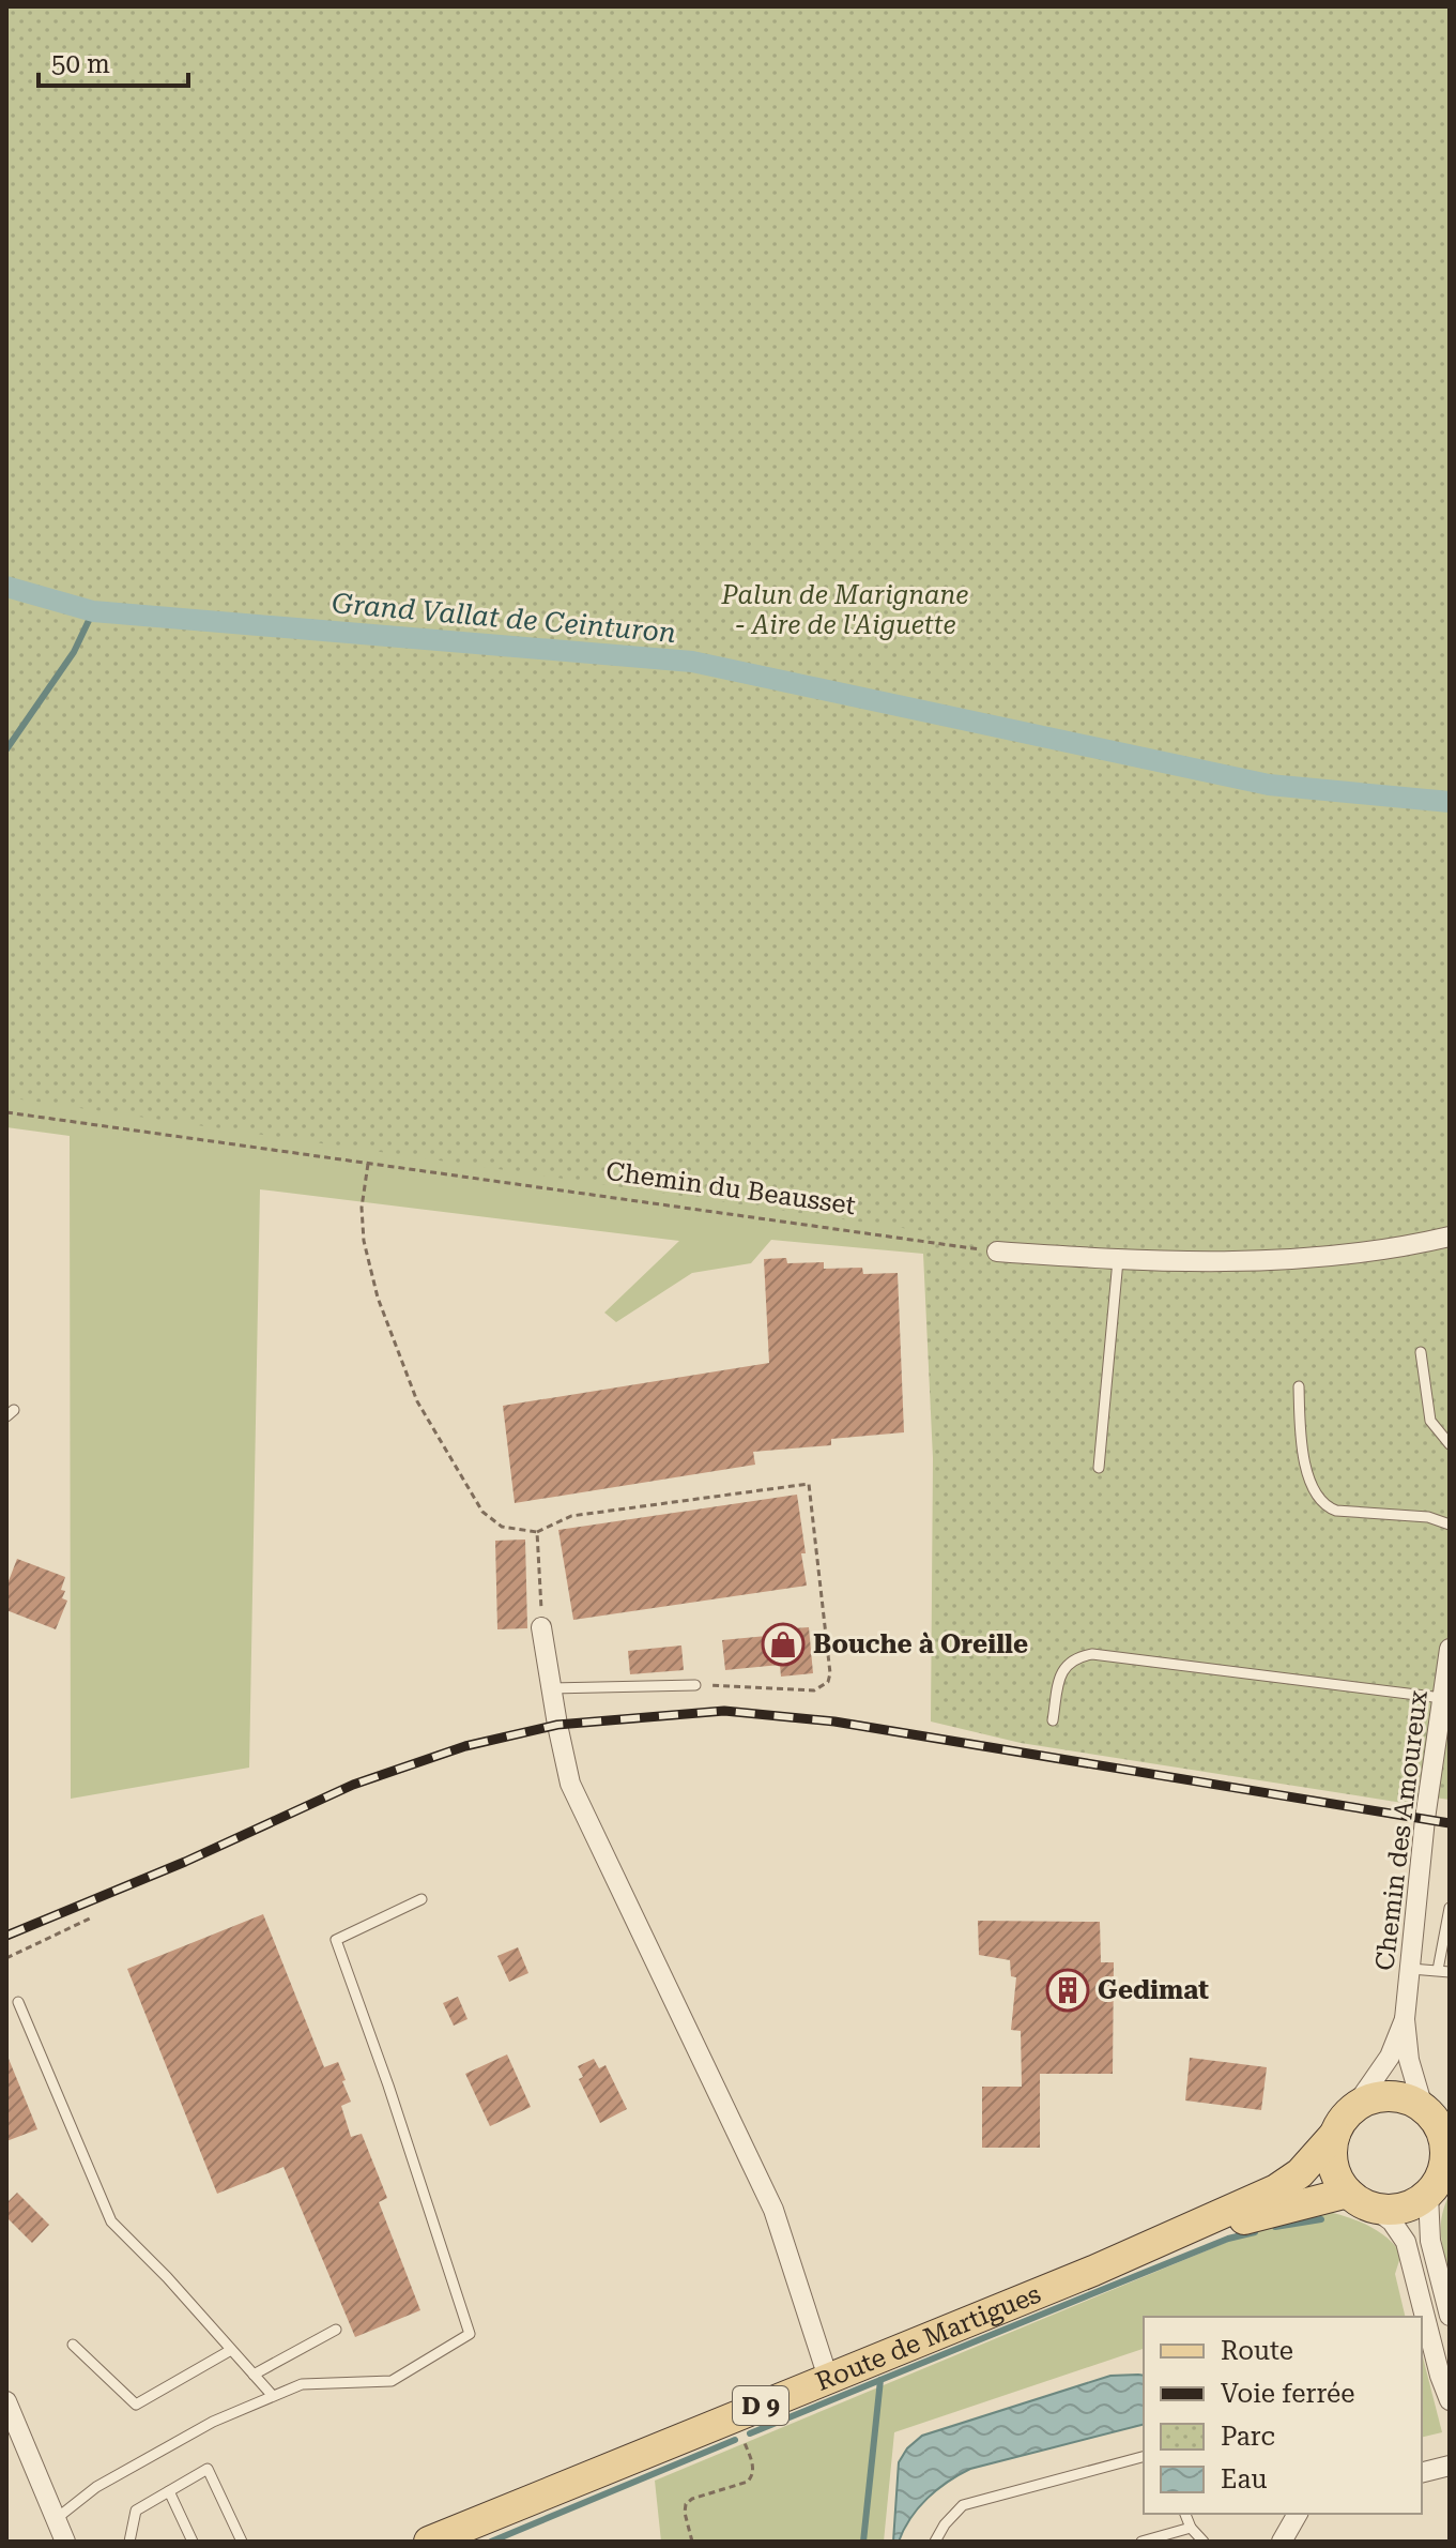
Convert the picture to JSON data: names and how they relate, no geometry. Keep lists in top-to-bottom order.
{
  "streets": {
    "main road": ["Route de Martigues", "D 9"],
    "street": ["Chemin des Amoureux"],
    "path": ["Chemin du Beausset"]
  },
  "crossings": [
    ["Chemin des Amoureux", "Route de Martigues"]
  ],
  "water": ["Grand Vallat de Ceinturon"],
  "parks": ["Palun de Marignane - Aire de l'Aiguette"],
  "places": {
    "shop": ["Bouche à Oreille"],
    "building": ["Gedimat"]
  },
  "legend": [
    "Route",
    "Voie ferrée",
    "Parc",
    "Eau"
  ],
  "scale_bar": "50 m"
}
